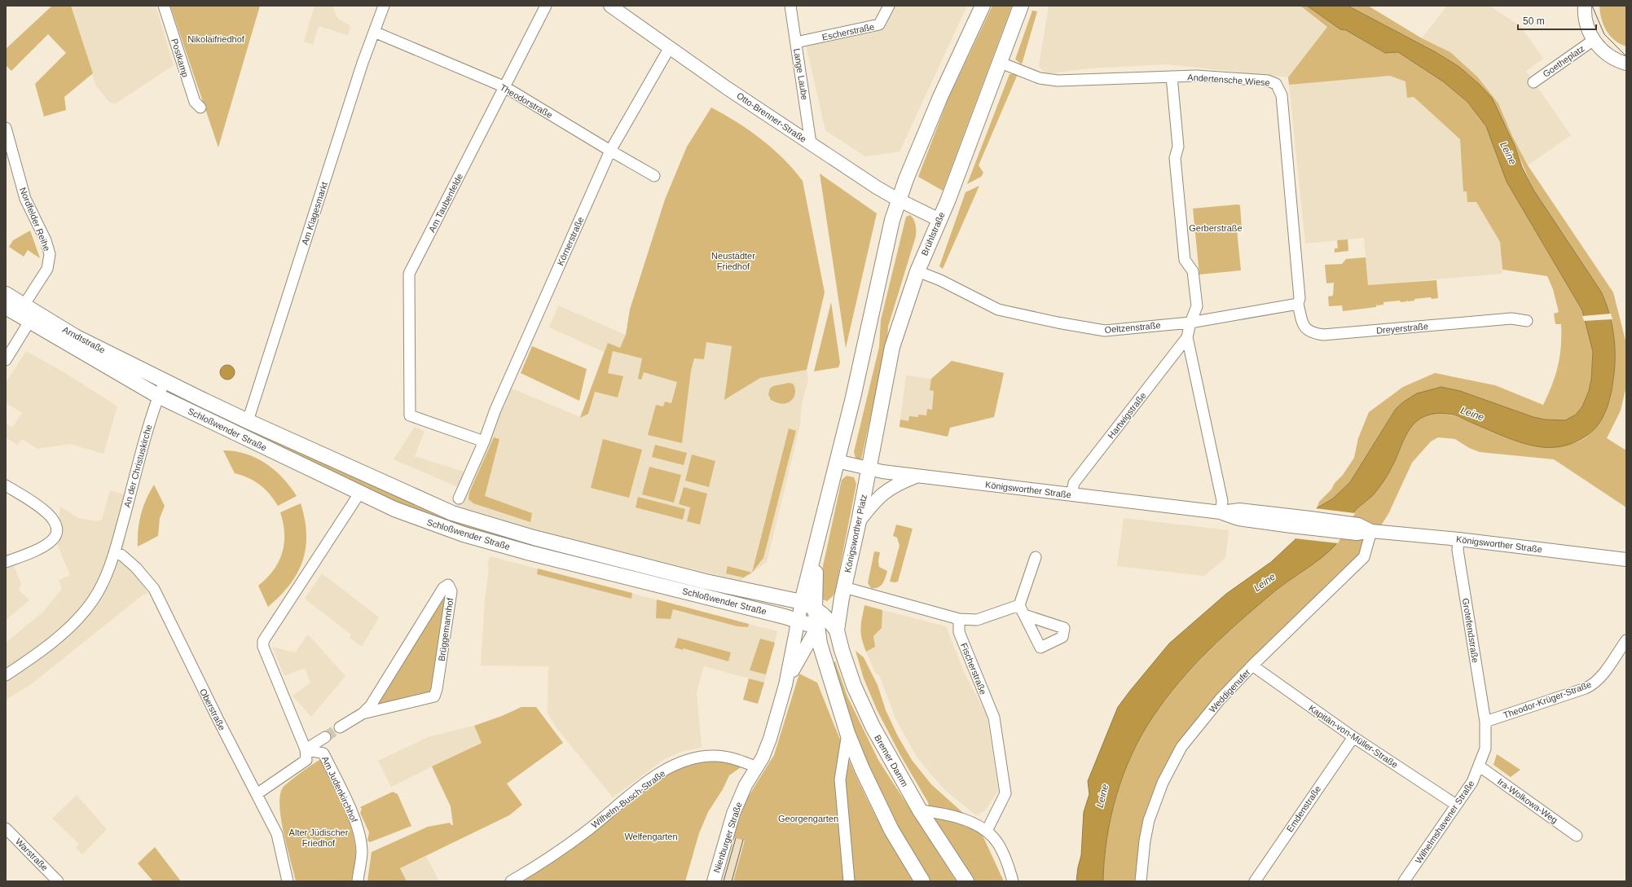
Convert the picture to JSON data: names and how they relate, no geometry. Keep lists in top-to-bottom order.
{
  "streets": {
    "main road": [
      "Brühlstraße",
      "Arndtstraße",
      "Schloßwender Straße",
      "Königsworther Platz",
      "Bremer Damm"
    ],
    "street": [
      "Escherstraße",
      "Postkamp",
      "Goetheplatz",
      "Lange Laube",
      "Andertensche Wiese",
      "Theodorstraße",
      "Otto-Brenner-Straße",
      "Am Taubenfelde",
      "Am Klagesmarkt",
      "Nordfelder Reihe",
      "Körnerstraße",
      "Oeltzenstraße",
      "Dreyerstraße",
      "Hartwigstraße",
      "An der Christuskirche",
      "Königsworther Straße",
      "Brüggemannhof",
      "Grotefendstraße",
      "Fischerstraße",
      "Weddigenufer",
      "Theodor-Krüger-Straße",
      "Oberstraße",
      "Kapitän-von-Müller-Straße",
      "Am Judenkirchhof",
      "Wilhelm-Busch-Straße",
      "Ira-Wolkowa-Weg",
      "Emdenstraße",
      "Wilhelmshavener Straße",
      "Nienburger Straße",
      "Warstraße"
    ]
  },
  "crossings": [
    ["Escherstraße", "Lange Laube"],
    ["Lange Laube", "Otto-Brenner-Straße"],
    ["Andertensche Wiese", "Brühlstraße"],
    ["Andertensche Wiese", "Oeltzenstraße"],
    ["Andertensche Wiese", "Dreyerstraße"],
    ["Theodorstraße", "Am Taubenfelde"],
    ["Theodorstraße", "Am Klagesmarkt"],
    ["Theodorstraße", "Körnerstraße"],
    ["Otto-Brenner-Straße", "Brühlstraße"],
    ["Otto-Brenner-Straße", "Körnerstraße"],
    ["Am Taubenfelde", "Körnerstraße"],
    ["Am Klagesmarkt", "Schloßwender Straße"],
    ["Nordfelder Reihe", "Arndtstraße"],
    ["Brühlstraße", "Oeltzenstraße"],
    ["Brühlstraße", "Königsworther Straße"],
    ["Brühlstraße", "Königsworther Platz"],
    ["Oeltzenstraße", "Dreyerstraße"],
    ["Arndtstraße", "Schloßwender Straße"],
    ["Arndtstraße", "An der Christuskirche"],
    ["Hartwigstraße", "Königsworther Straße"],
    ["Schloßwender Straße", "An der Christuskirche"],
    ["Schloßwender Straße", "Nienburger Straße"],
    ["An der Christuskirche", "Oberstraße"],
    ["Königsworther Straße", "Königsworther Platz"],
    ["Königsworther Straße", "Grotefendstraße"],
    ["Königsworther Straße", "Weddigenufer"],
    ["Königsworther Platz", "Bremer Damm"],
    ["Königsworther Platz", "Nienburger Straße"],
    ["Grotefendstraße", "Theodor-Krüger-Straße"],
    ["Grotefendstraße", "Wilhelmshavener Straße"],
    ["Weddigenufer", "Kapitän-von-Müller-Straße"],
    ["Theodor-Krüger-Straße", "Wilhelmshavener Straße"],
    ["Kapitän-von-Müller-Straße", "Emdenstraße"],
    ["Kapitän-von-Müller-Straße", "Wilhelmshavener Straße"],
    ["Wilhelm-Busch-Straße", "Nienburger Straße"],
    ["Ira-Wolkowa-Weg", "Wilhelmshavener Straße"]
  ],
  "water": ["Leine"],
  "parks": [
    "Nikolaifriedhof",
    "Gerberstraße",
    "Neustädter Friedhof",
    "Georgengarten",
    "Alter Jüdischer Friedhof",
    "Welfengarten"
  ],
  "scale_bar": "50 m"
}
